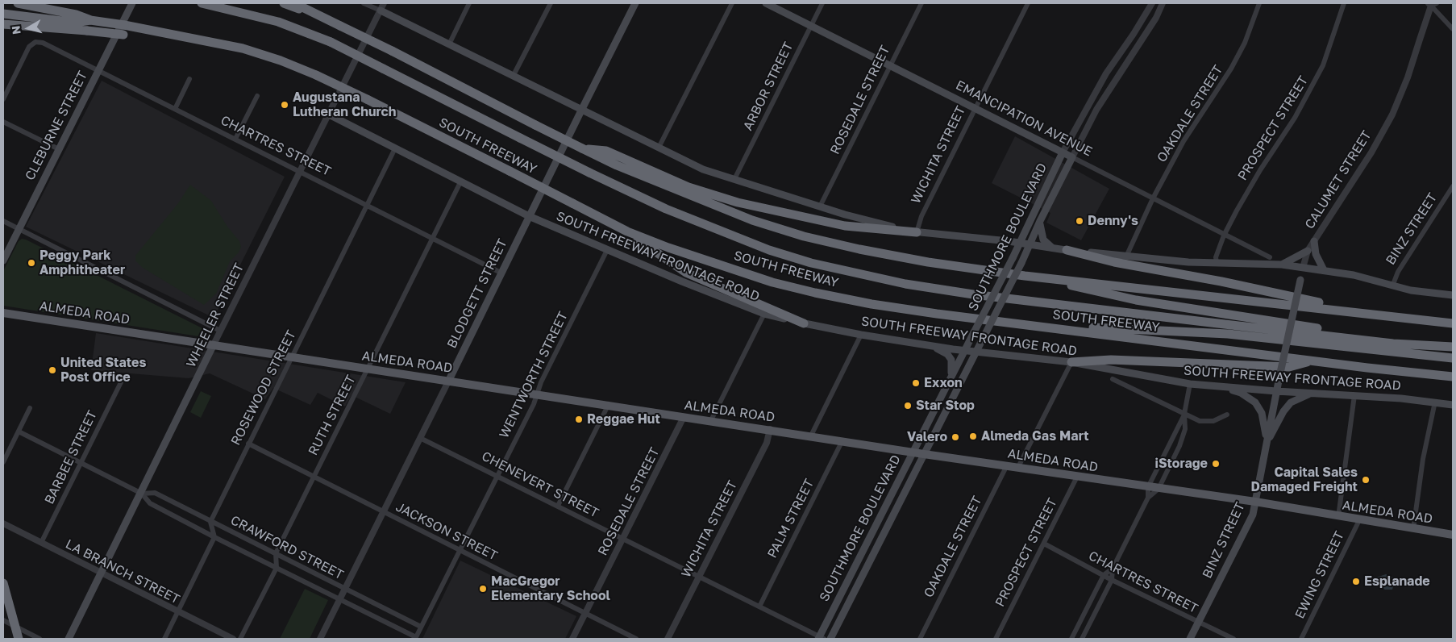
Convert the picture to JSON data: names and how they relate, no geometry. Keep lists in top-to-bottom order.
{
  "streets": {
    "highway": ["SOUTH FREEWAY"],
    "main road": [
      "EMANCIPATION AVENUE",
      "CLEBURNE STREET",
      "CALUMET STREET",
      "BINZ STREET",
      "SOUTHMORE BOULEVARD",
      "SOUTH FREEWAY FRONTAGE ROAD",
      "BLODGETT STREET",
      "ALMEDA ROAD",
      "WHEELER STREET"
    ],
    "street": [
      "ARBOR STREET",
      "ROSEDALE STREET",
      "OAKDALE STREET",
      "PROSPECT STREET",
      "CHARTRES STREET",
      "WICHITA STREET",
      "WENTWORTH STREET",
      "ROSEWOOD STREET",
      "RUTH STREET",
      "BARBEE STREET",
      "CHENEVERT STREET",
      "PALM STREET",
      "JACKSON STREET",
      "CRAWFORD STREET",
      "LA BRANCH STREET",
      "EWING STREET"
    ]
  },
  "crossings": [
    ["ARBOR STREET", "EMANCIPATION AVENUE"],
    ["ROSEDALE STREET", "EMANCIPATION AVENUE"],
    ["ROSEDALE STREET", "ALMEDA ROAD"],
    ["ROSEDALE STREET", "CHENEVERT STREET"],
    ["ROSEDALE STREET", "JACKSON STREET"],
    ["OAKDALE STREET", "EMANCIPATION AVENUE"],
    ["OAKDALE STREET", "ALMEDA ROAD"],
    ["EMANCIPATION AVENUE", "PROSPECT STREET"],
    ["EMANCIPATION AVENUE", "WICHITA STREET"],
    ["EMANCIPATION AVENUE", "SOUTHMORE BOULEVARD"],
    ["CLEBURNE STREET", "CHARTRES STREET"],
    ["PROSPECT STREET", "CHARTRES STREET"],
    ["PROSPECT STREET", "ALMEDA ROAD"],
    ["CHARTRES STREET", "BINZ STREET"],
    ["CHARTRES STREET", "BLODGETT STREET"],
    ["CHARTRES STREET", "WHEELER STREET"],
    ["CHARTRES STREET", "ROSEWOOD STREET"],
    ["CHARTRES STREET", "RUTH STREET"],
    ["WICHITA STREET", "ALMEDA ROAD"],
    ["WICHITA STREET", "CHENEVERT STREET"],
    ["CALUMET STREET", "BINZ STREET"],
    ["BINZ STREET", "SOUTH FREEWAY FRONTAGE ROAD"],
    ["BINZ STREET", "ALMEDA ROAD"],
    ["SOUTHMORE BOULEVARD", "SOUTH FREEWAY FRONTAGE ROAD"],
    ["SOUTHMORE BOULEVARD", "ALMEDA ROAD"],
    ["SOUTHMORE BOULEVARD", "CHENEVERT STREET"],
    ["SOUTH FREEWAY FRONTAGE ROAD", "BLODGETT STREET"],
    ["SOUTH FREEWAY FRONTAGE ROAD", "WHEELER STREET"],
    ["SOUTH FREEWAY FRONTAGE ROAD", "WENTWORTH STREET"],
    ["SOUTH FREEWAY FRONTAGE ROAD", "ROSEWOOD STREET"],
    ["SOUTH FREEWAY FRONTAGE ROAD", "RUTH STREET"],
    ["SOUTH FREEWAY FRONTAGE ROAD", "EWING STREET"],
    ["BLODGETT STREET", "ALMEDA ROAD"],
    ["BLODGETT STREET", "CHENEVERT STREET"],
    ["BLODGETT STREET", "JACKSON STREET"],
    ["BLODGETT STREET", "CRAWFORD STREET"],
    ["ALMEDA ROAD", "WHEELER STREET"],
    ["ALMEDA ROAD", "WENTWORTH STREET"],
    ["ALMEDA ROAD", "ROSEWOOD STREET"],
    ["ALMEDA ROAD", "RUTH STREET"],
    ["ALMEDA ROAD", "PALM STREET"],
    ["ALMEDA ROAD", "EWING STREET"],
    ["WHEELER STREET", "CRAWFORD STREET"],
    ["WHEELER STREET", "LA BRANCH STREET"],
    ["WENTWORTH STREET", "CHENEVERT STREET"],
    ["WENTWORTH STREET", "JACKSON STREET"],
    ["WENTWORTH STREET", "CRAWFORD STREET"],
    ["ROSEWOOD STREET", "JACKSON STREET"],
    ["ROSEWOOD STREET", "CRAWFORD STREET"],
    ["RUTH STREET", "JACKSON STREET"],
    ["RUTH STREET", "CRAWFORD STREET"],
    ["BARBEE STREET", "CRAWFORD STREET"],
    ["BARBEE STREET", "LA BRANCH STREET"],
    ["CHENEVERT STREET", "PALM STREET"]
  ],
  "places": [
    "Augustana Lutheran Church",
    "Denny's",
    "Peggy Park Amphitheater",
    "United States Post Office",
    "Exxon",
    "Star Stop",
    "Reggae Hut",
    "Almeda Gas Mart",
    "Valero",
    "iStorage",
    "Capital Sales Damaged Freight",
    "Esplanade",
    "MacGregor Elementary School"
  ],
  "north": "left"
}
